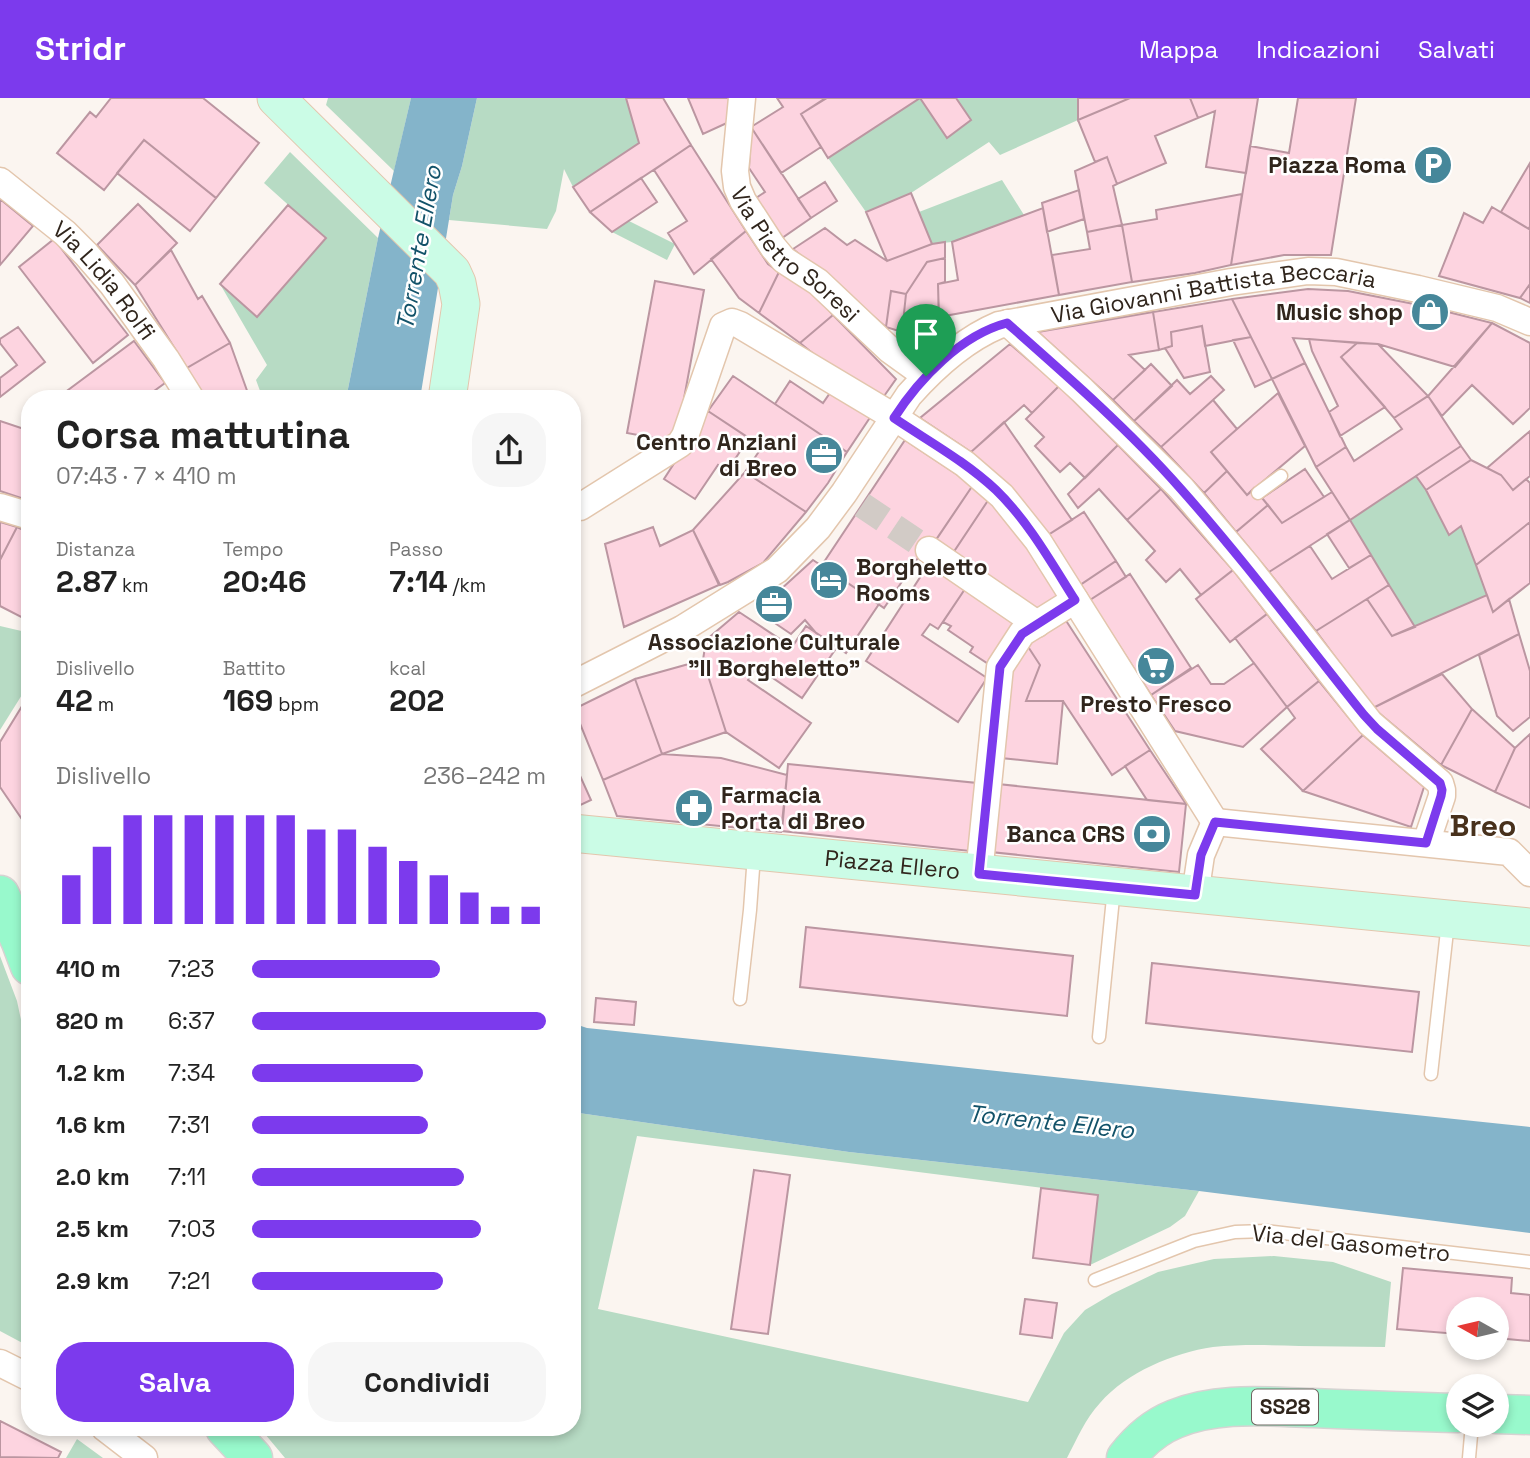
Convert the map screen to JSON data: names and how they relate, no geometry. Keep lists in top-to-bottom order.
{
  "streets": {
    "main road": ["SS28"],
    "street": [
      "Via Pietro Soresi",
      "Via Lidia Rolfi",
      "Via Giovanni Battista Beccaria",
      "Piazza Ellero"
    ],
    "lane": ["Via del Gasometro"]
  },
  "crossings": [
    ["Via Pietro Soresi", "Via Giovanni Battista Beccaria"]
  ],
  "districts": ["Breo"],
  "water": ["Torrente Ellero"],
  "places": {
    "parking": ["Piazza Roma"],
    "shop": ["Music shop"],
    "office": ["Centro Anziani di Breo", "Associazione Culturale \"Il Borgheletto\""],
    "hotel": ["Borgheletto Rooms"],
    "supermarket": ["Presto Fresco"],
    "pharmacy": ["Farmacia Porta di Breo"],
    "bank": ["Banca CRS"]
  },
  "north": "left",
  "page": {
    "header": "Stridr",
    "nav": ["Mappa", "Indicazioni", "Salvati"],
    "heading": ["Corsa mattutina", "07:43 · 7 × 410 m"],
    "stats": [
      ["Distanza", "2.87 km"],
      ["Tempo", "20:46"],
      ["Passo", "7:14 /km"],
      ["Dislivello", "42 m"],
      ["Battito", "169 bpm"],
      ["kcal", "202"]
    ],
    "chart": ["Dislivello", "236–242 m"],
    "list": [
      {
        "name": "410 m",
        "note": "7:23"
      },
      {
        "name": "820 m",
        "note": "6:37"
      },
      {
        "name": "1.2 km",
        "note": "7:34"
      },
      {
        "name": "1.6 km",
        "note": "7:31"
      },
      {
        "name": "2.0 km",
        "note": "7:11"
      },
      {
        "name": "2.5 km",
        "note": "7:03"
      },
      {
        "name": "2.9 km",
        "note": "7:21"
      }
    ],
    "buttons": ["Salva", "Condividi"]
  }
}
